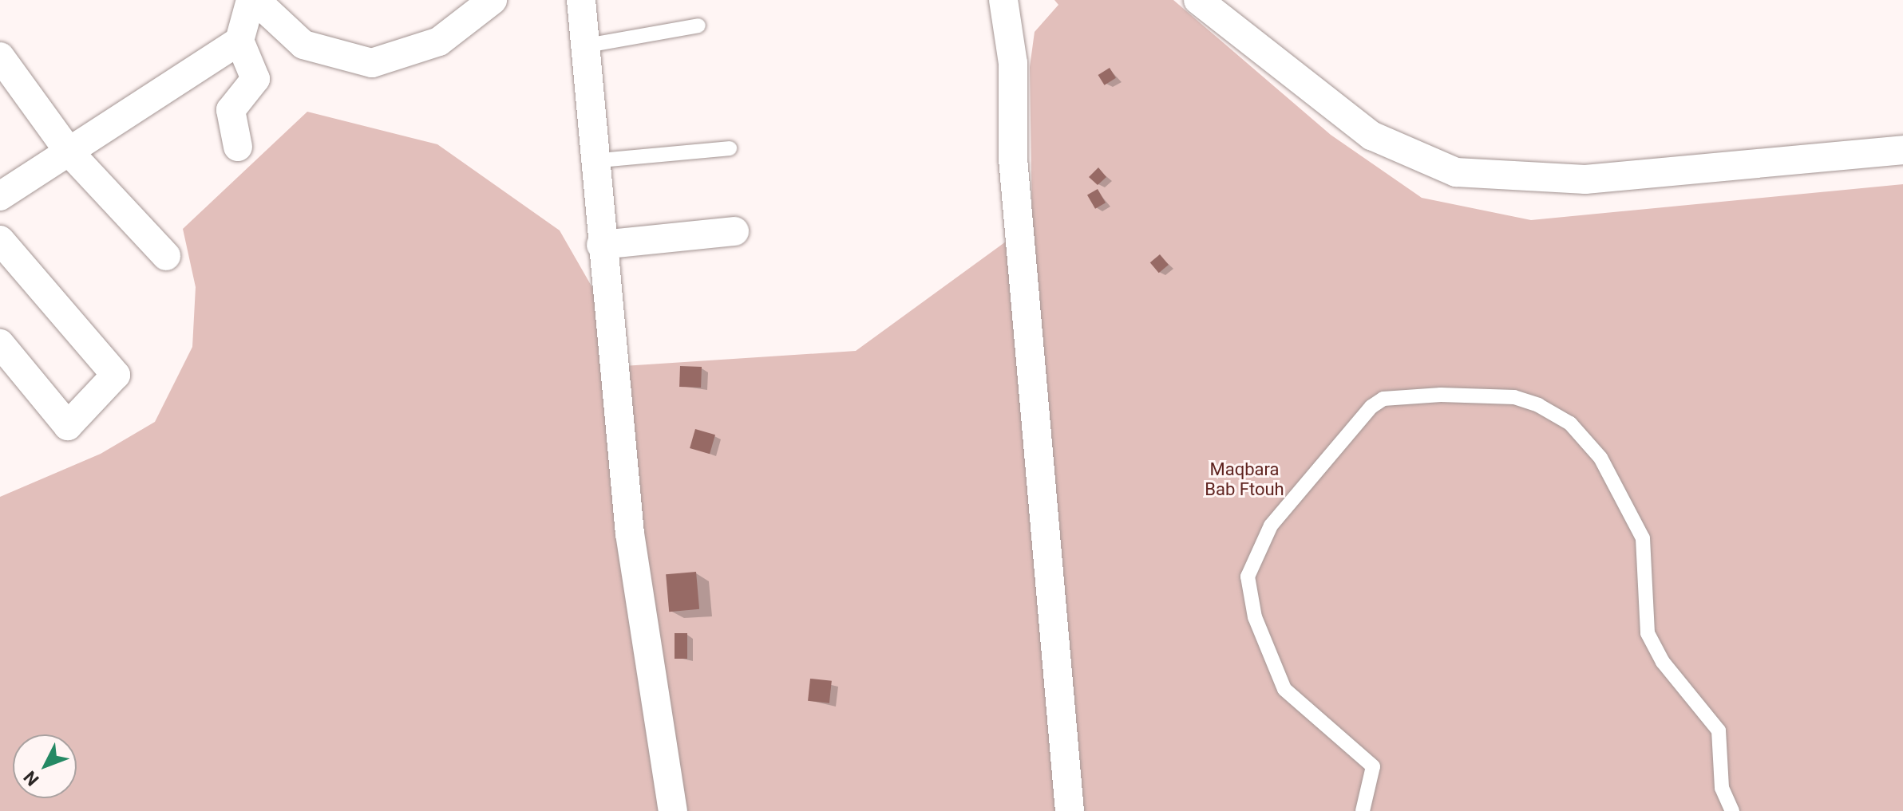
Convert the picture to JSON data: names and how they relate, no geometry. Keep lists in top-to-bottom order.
{
  "parks": ["Maqbara Bab Ftouh"],
  "north": "bottom left"
}
